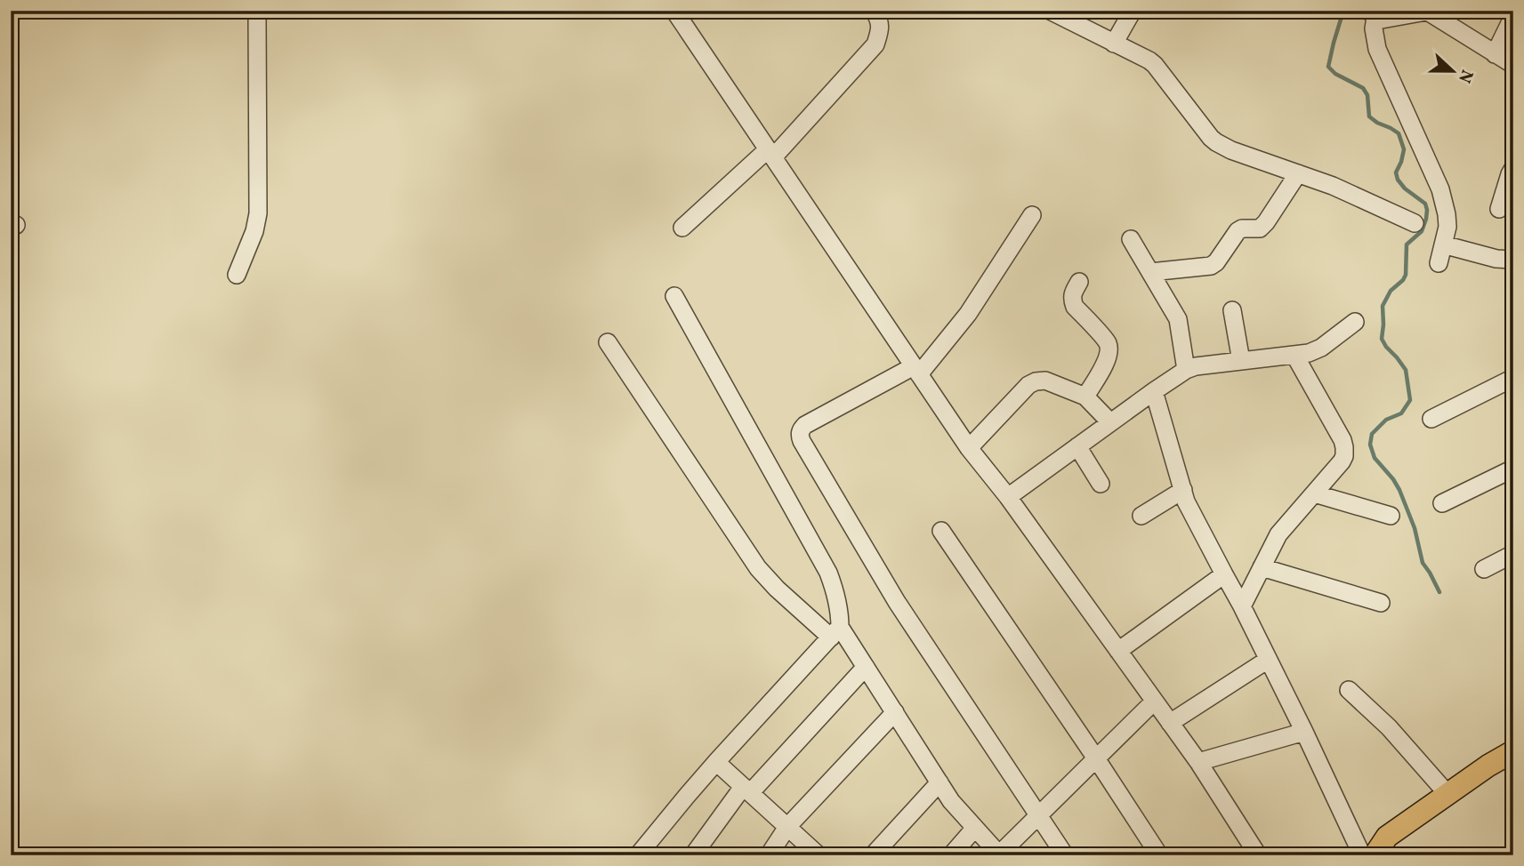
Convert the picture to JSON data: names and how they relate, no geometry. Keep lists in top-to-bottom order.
{
  "north": "right"
}
